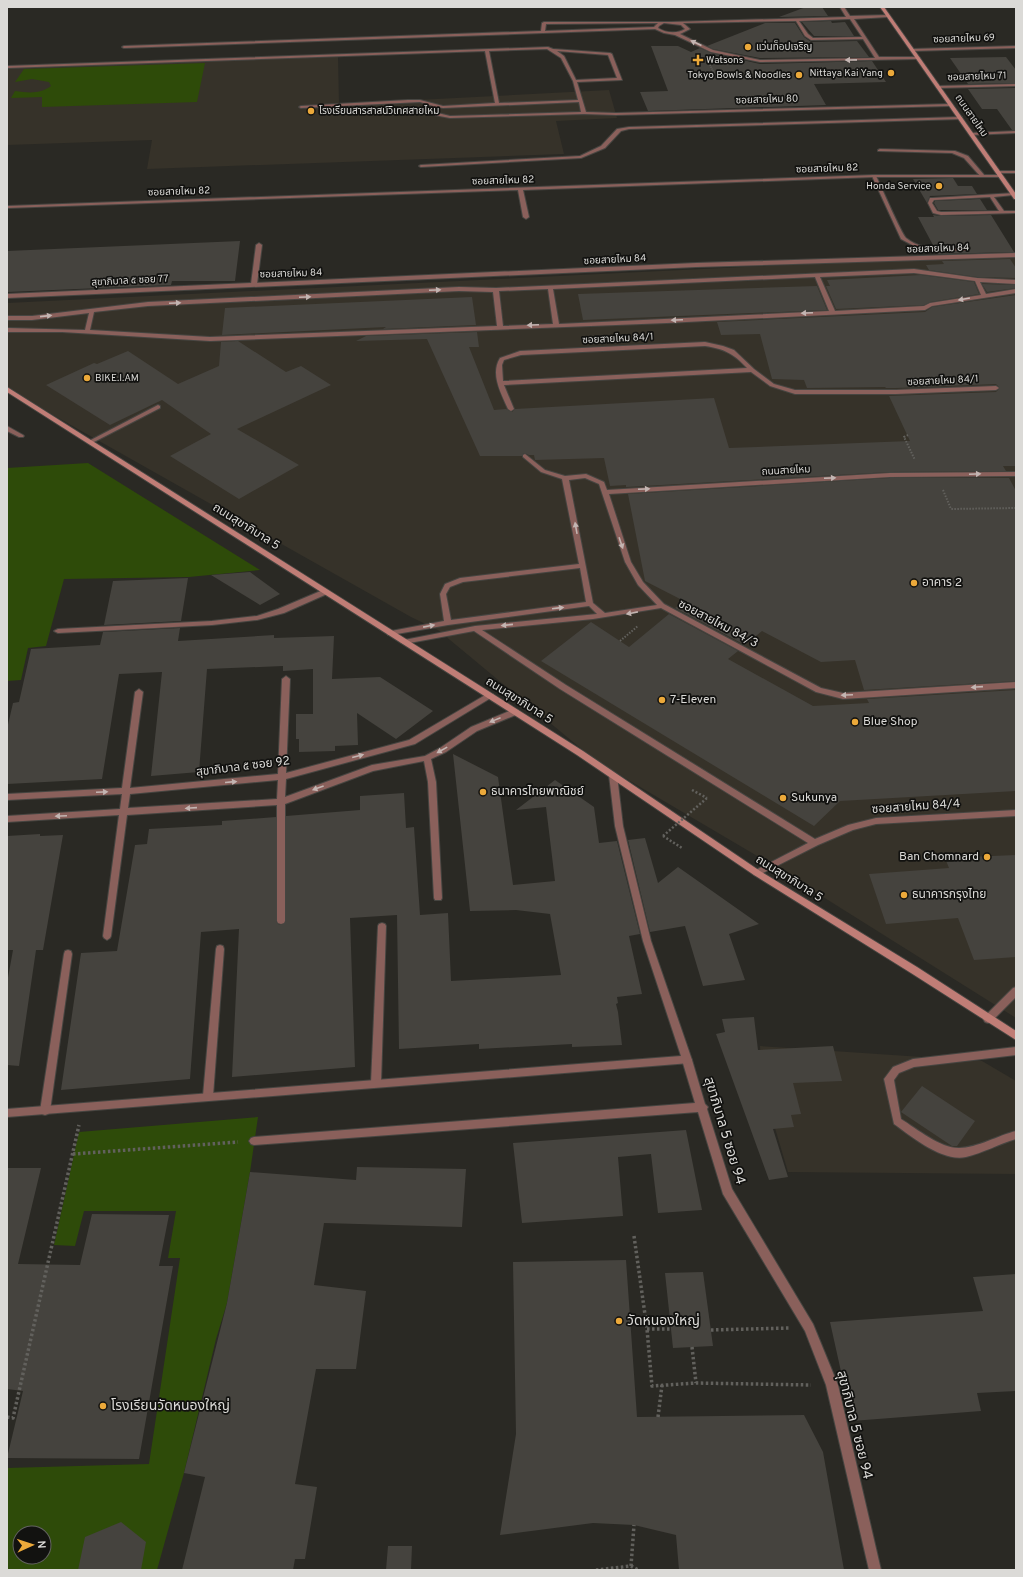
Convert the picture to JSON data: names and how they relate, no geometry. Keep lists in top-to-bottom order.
{
  "streets": {
    "main road": ["ถนนสายไหม", "ถนนสุขาภิบาล 5"],
    "street": [
      "ซอยสายไหม 69",
      "ซอยสายไหม 71",
      "ซอยสายไหม 80",
      "ซอยสายไหม 82",
      "ซอยสายไหม 84",
      "สุขาภิบาล ๕ ซอย 77",
      "ซอยสายไหม 84/1",
      "ซอยสายไหม 84/3",
      "สุขาภิบาล ๕ ซอย 92",
      "ซอยสายไหม 84/4",
      "สุขาภิบาล 5 ซอย 94"
    ]
  },
  "crossings": [
    ["ซอยสายไหม 69", "ถนนสายไหม"],
    ["ซอยสายไหม 71", "ถนนสายไหม"],
    ["ซอยสายไหม 80", "ถนนสายไหม"],
    ["ถนนสายไหม", "ซอยสายไหม 82"],
    ["ซอยสายไหม 84", "สุขาภิบาล ๕ ซอย 77"],
    ["ถนนสุขาภิบาล 5", "ซอยสายไหม 84/3"],
    ["ถนนสุขาภิบาล 5", "สุขาภิบาล ๕ ซอย 92"],
    ["ถนนสุขาภิบาล 5", "ซอยสายไหม 84/4"],
    ["ถนนสุขาภิบาล 5", "สุขาภิบาล 5 ซอย 94"]
  ],
  "one_way": ["ถนนสายไหม", "ซอยสายไหม 84/3"],
  "places": {
    "other": [
      "แว่นท็อปเจริญ",
      "Nittaya Kai Yang",
      "Tokyo Bowls & Noodles",
      "โรงเรียนสารสาสน์วิเทศสายไหม",
      "Honda Service",
      "BIKE.I.AM",
      "อาคาร 2",
      "7-Eleven",
      "Blue Shop",
      "ธนาคารไทยพาณิชย์",
      "Sukunya",
      "Ban Chomnard",
      "ธนาคารกรุงไทย",
      "วัดหนองใหญ่",
      "โรงเรียนวัดหนองใหญ่"
    ],
    "health": ["Watsons"]
  },
  "north": "right"
}
